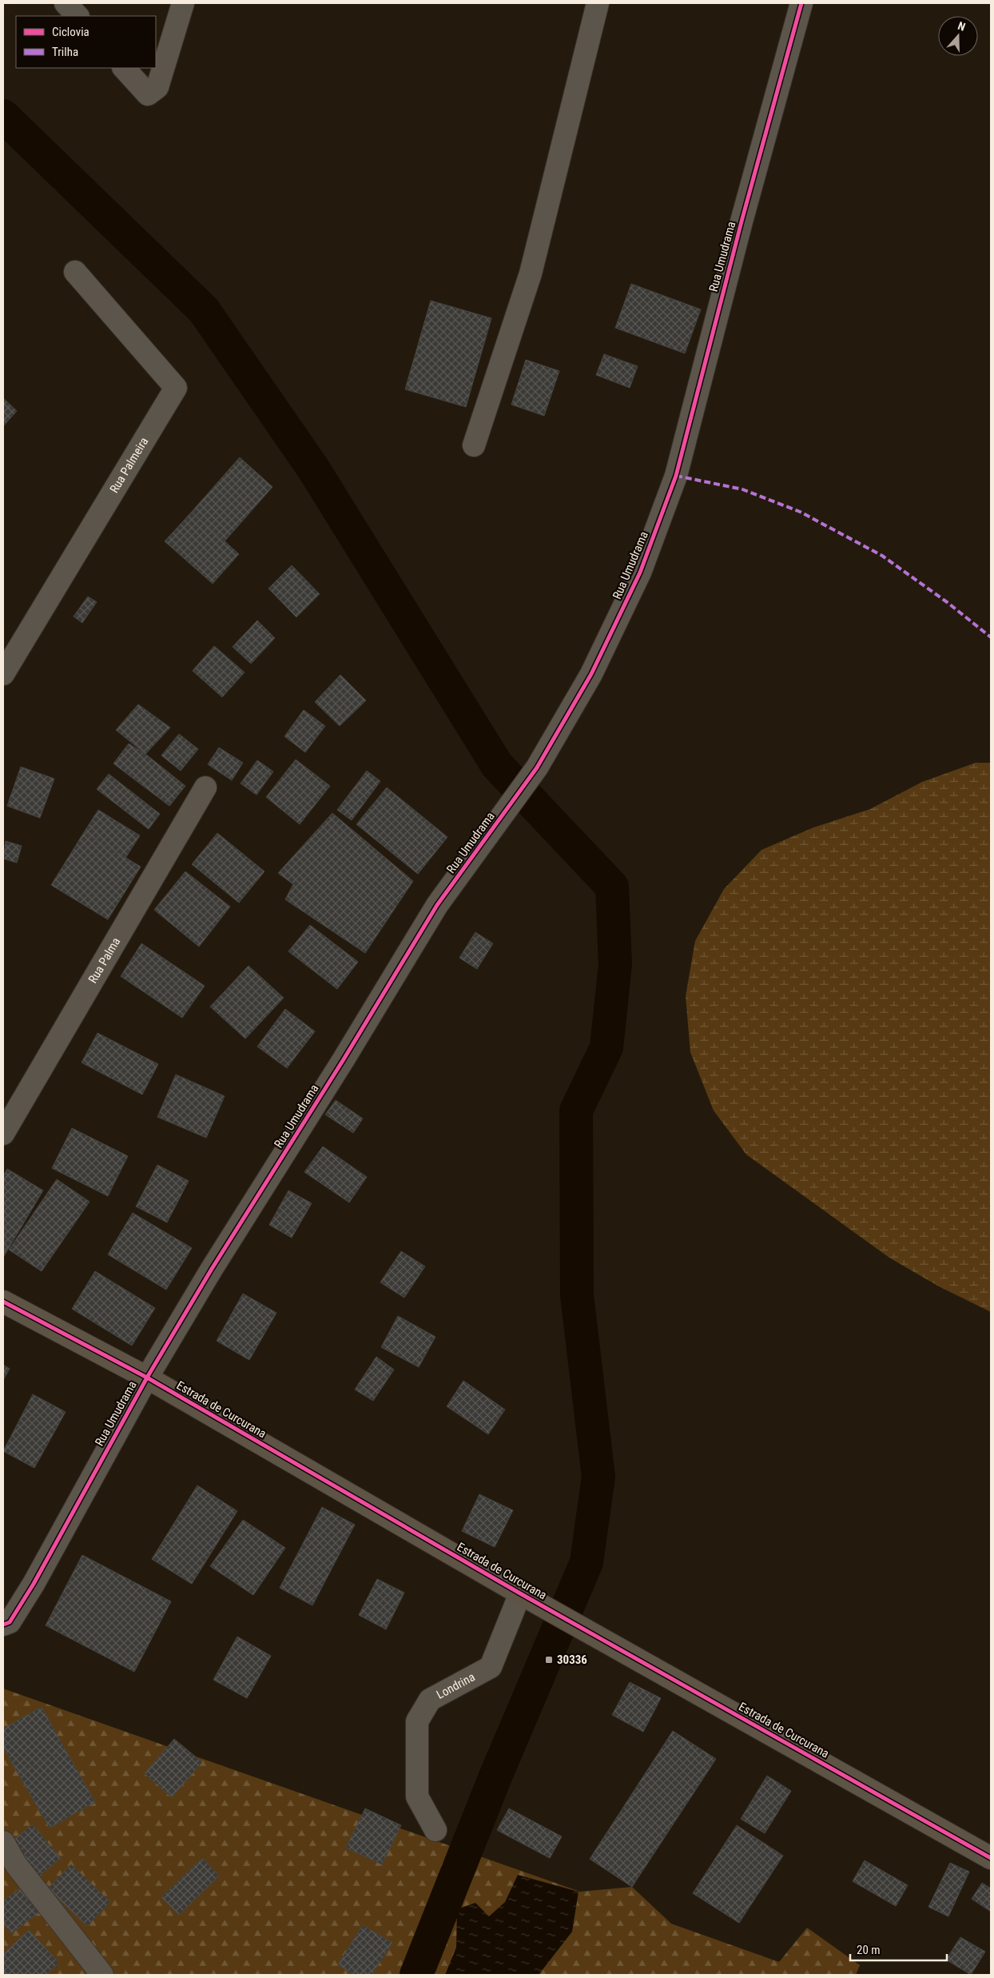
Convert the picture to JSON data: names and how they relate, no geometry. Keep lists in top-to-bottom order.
{
  "streets": {
    "main road": ["Estrada de Curcurana"],
    "street": [
      "Rua Umudrama",
      "Rua Palmeira",
      "Rua Palma",
      "Londrina"
    ]
  },
  "crossings": [
    ["Rua Umudrama", "Estrada de Curcurana"],
    ["Estrada de Curcurana", "Londrina"]
  ],
  "places": {
    "transit": ["30336"]
  },
  "legend": ["Ciclovia", "Trilha"],
  "scale_bar": "20 m",
  "north": "top"
}
